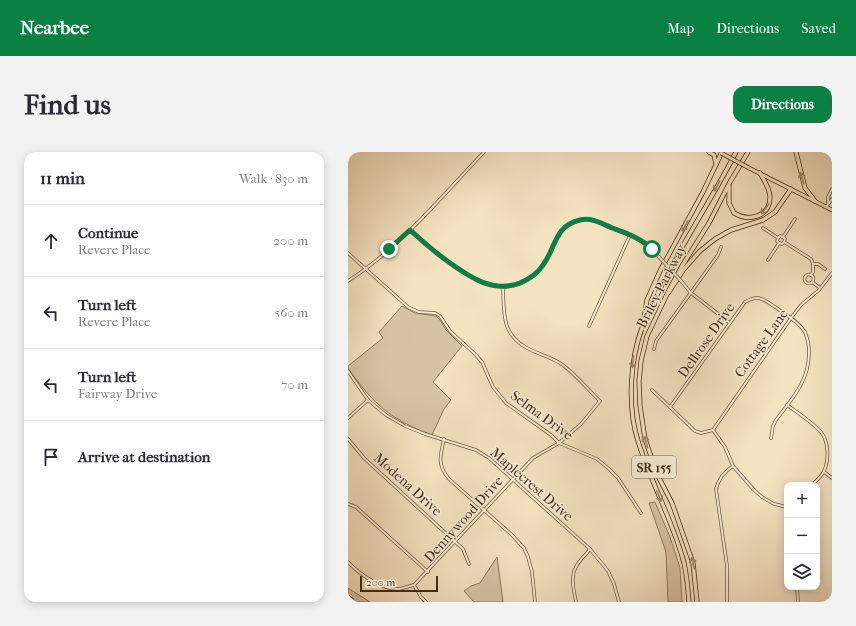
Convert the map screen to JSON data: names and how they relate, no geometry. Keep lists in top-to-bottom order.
{
  "streets": {
    "highway": ["Briley Parkway", "SR 155"],
    "street": [
      "Dellrose Drive",
      "Cottage Lane",
      "Selma Drive",
      "Modena Drive",
      "Maplecrest Drive",
      "Dennywood Drive"
    ]
  },
  "crossings": [
    ["Dellrose Drive", "Cottage Lane"],
    ["Selma Drive", "Dennywood Drive"],
    ["Modena Drive", "Dennywood Drive"],
    ["Maplecrest Drive", "Dennywood Drive"]
  ],
  "scale_bar": "200 m",
  "page": {
    "header": "Nearbee",
    "nav": ["Map", "Directions", "Saved"],
    "buttons": "Directions",
    "title": "Find us",
    "heading": ["11 min", "Walk · 830 m"],
    "list": [
      ["Continue", "Revere Place", "200 m"],
      ["Turn left", "Revere Place", "560 m"],
      ["Turn left", "Fairway Drive", "70 m"],
      "Arrive at destination"
    ],
    "map_buttons": ["+", "−"],
    "scale": "200 m"
  }
}
